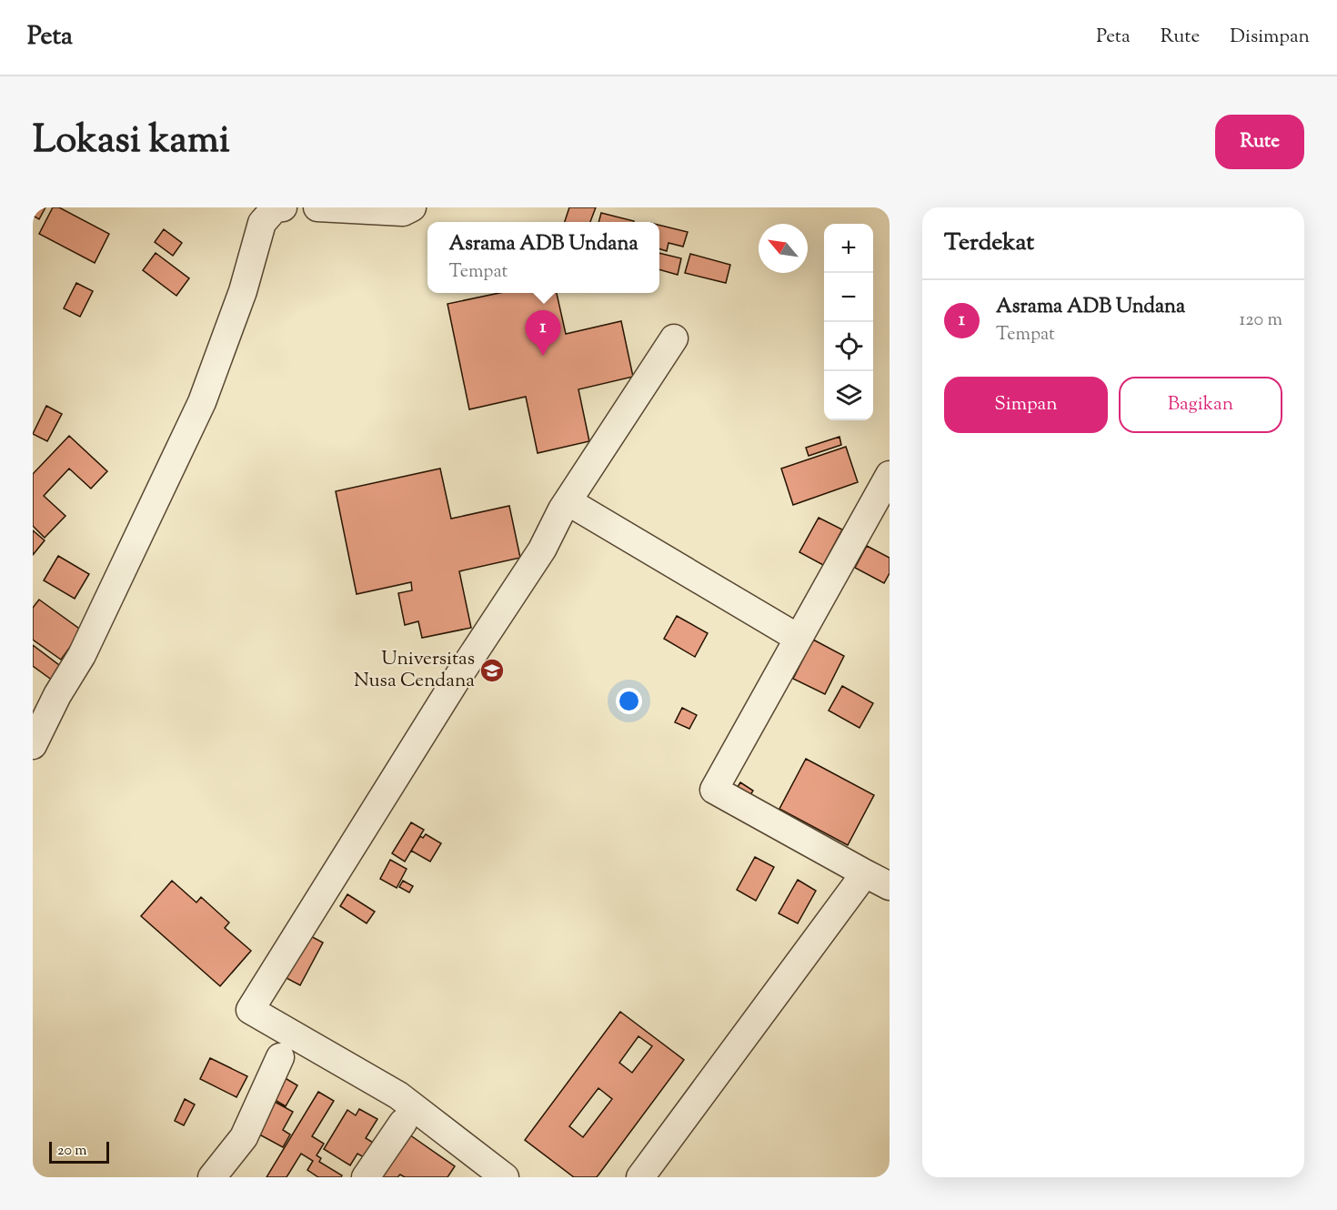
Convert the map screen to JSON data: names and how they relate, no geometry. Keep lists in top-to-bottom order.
{
  "places": {
    "school or university": ["Universitas Nusa Cendana"]
  },
  "scale_bar": "20 m",
  "north": "top left",
  "page": {
    "header": "Peta",
    "nav": ["Peta", "Rute", "Disimpan"],
    "title": "Lokasi kami",
    "buttons": [
      "Rute",
      ["Simpan", "Bagikan"]
    ],
    "heading": "Terdekat",
    "popup": ["Asrama ADB Undana", "Tempat"],
    "map_buttons": ["+", "−"],
    "list": [
      {
        "mark": "1",
        "name": "Asrama ADB Undana",
        "note": "Tempat",
        "value": "120 m"
      }
    ],
    "pins": "1",
    "scale": "20 m"
  }
}
